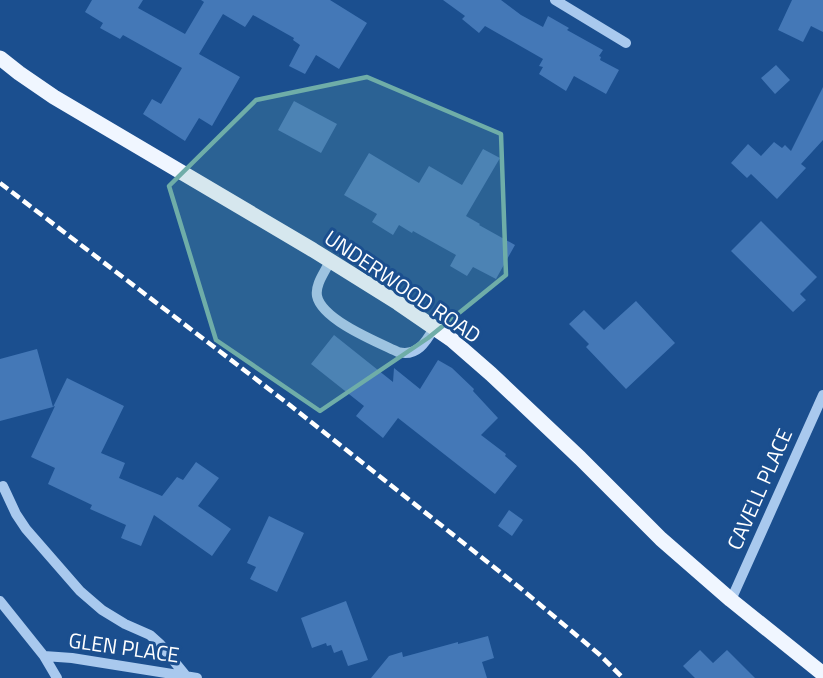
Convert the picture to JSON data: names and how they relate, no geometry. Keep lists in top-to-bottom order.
{
  "streets": {
    "main road": ["UNDERWOOD ROAD"],
    "street": ["CAVELL PLACE", "GLEN PLACE"]
  },
  "crossings": [
    ["UNDERWOOD ROAD", "CAVELL PLACE"]
  ]
}
